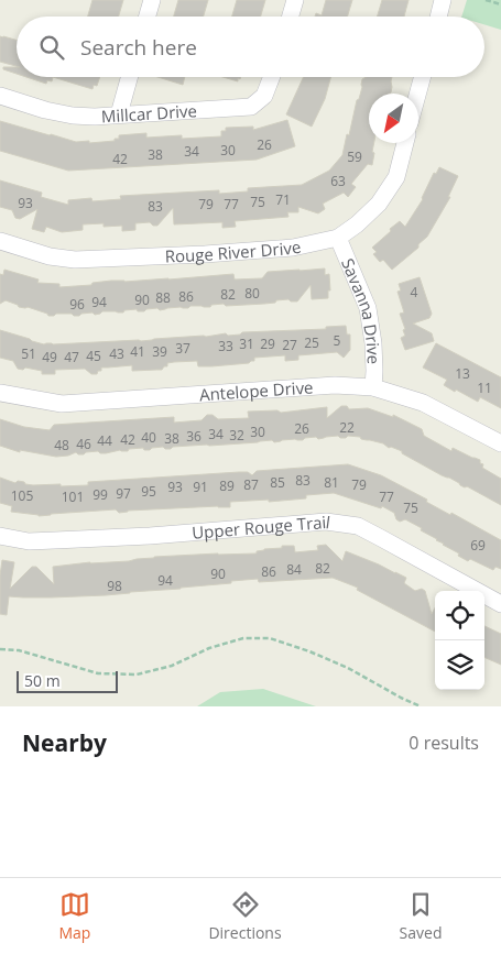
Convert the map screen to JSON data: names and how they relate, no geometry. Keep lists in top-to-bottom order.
{
  "streets": {
    "street": [
      "Millcar Drive",
      "Rouge River Drive",
      "Savanna Drive",
      "Antelope Drive",
      "Upper Rouge Trail"
    ]
  },
  "crossings": [
    ["Rouge River Drive", "Savanna Drive"],
    ["Savanna Drive", "Antelope Drive"]
  ],
  "house_numbers": [
    "26",
    "30",
    "34",
    "38",
    "59",
    "42",
    "63",
    "71",
    "75",
    "93",
    "79",
    "77",
    "83",
    "4",
    "80",
    "82",
    "86",
    "88",
    "90",
    "94",
    "96",
    "5",
    "25",
    "31",
    "29",
    "27",
    "33",
    "37",
    "41",
    "39",
    "51",
    "43",
    "45",
    "49",
    "47",
    "13",
    "11",
    "22",
    "26",
    "30",
    "34",
    "32",
    "36",
    "40",
    "38",
    "42",
    "44",
    "46",
    "48",
    "83",
    "85",
    "81",
    "87",
    "79",
    "89",
    "93",
    "91",
    "95",
    "97",
    "99",
    "105",
    "101",
    "77",
    "75",
    "69",
    "82",
    "84",
    "86",
    "90",
    "94",
    "98"
  ],
  "scale_bar": "50 m",
  "north": "bottom left",
  "page": {
    "search": "Search here",
    "scale": "50 m",
    "heading": ["Nearby", "0 results"],
    "nav": ["Map", "Directions", "Saved"]
  }
}
